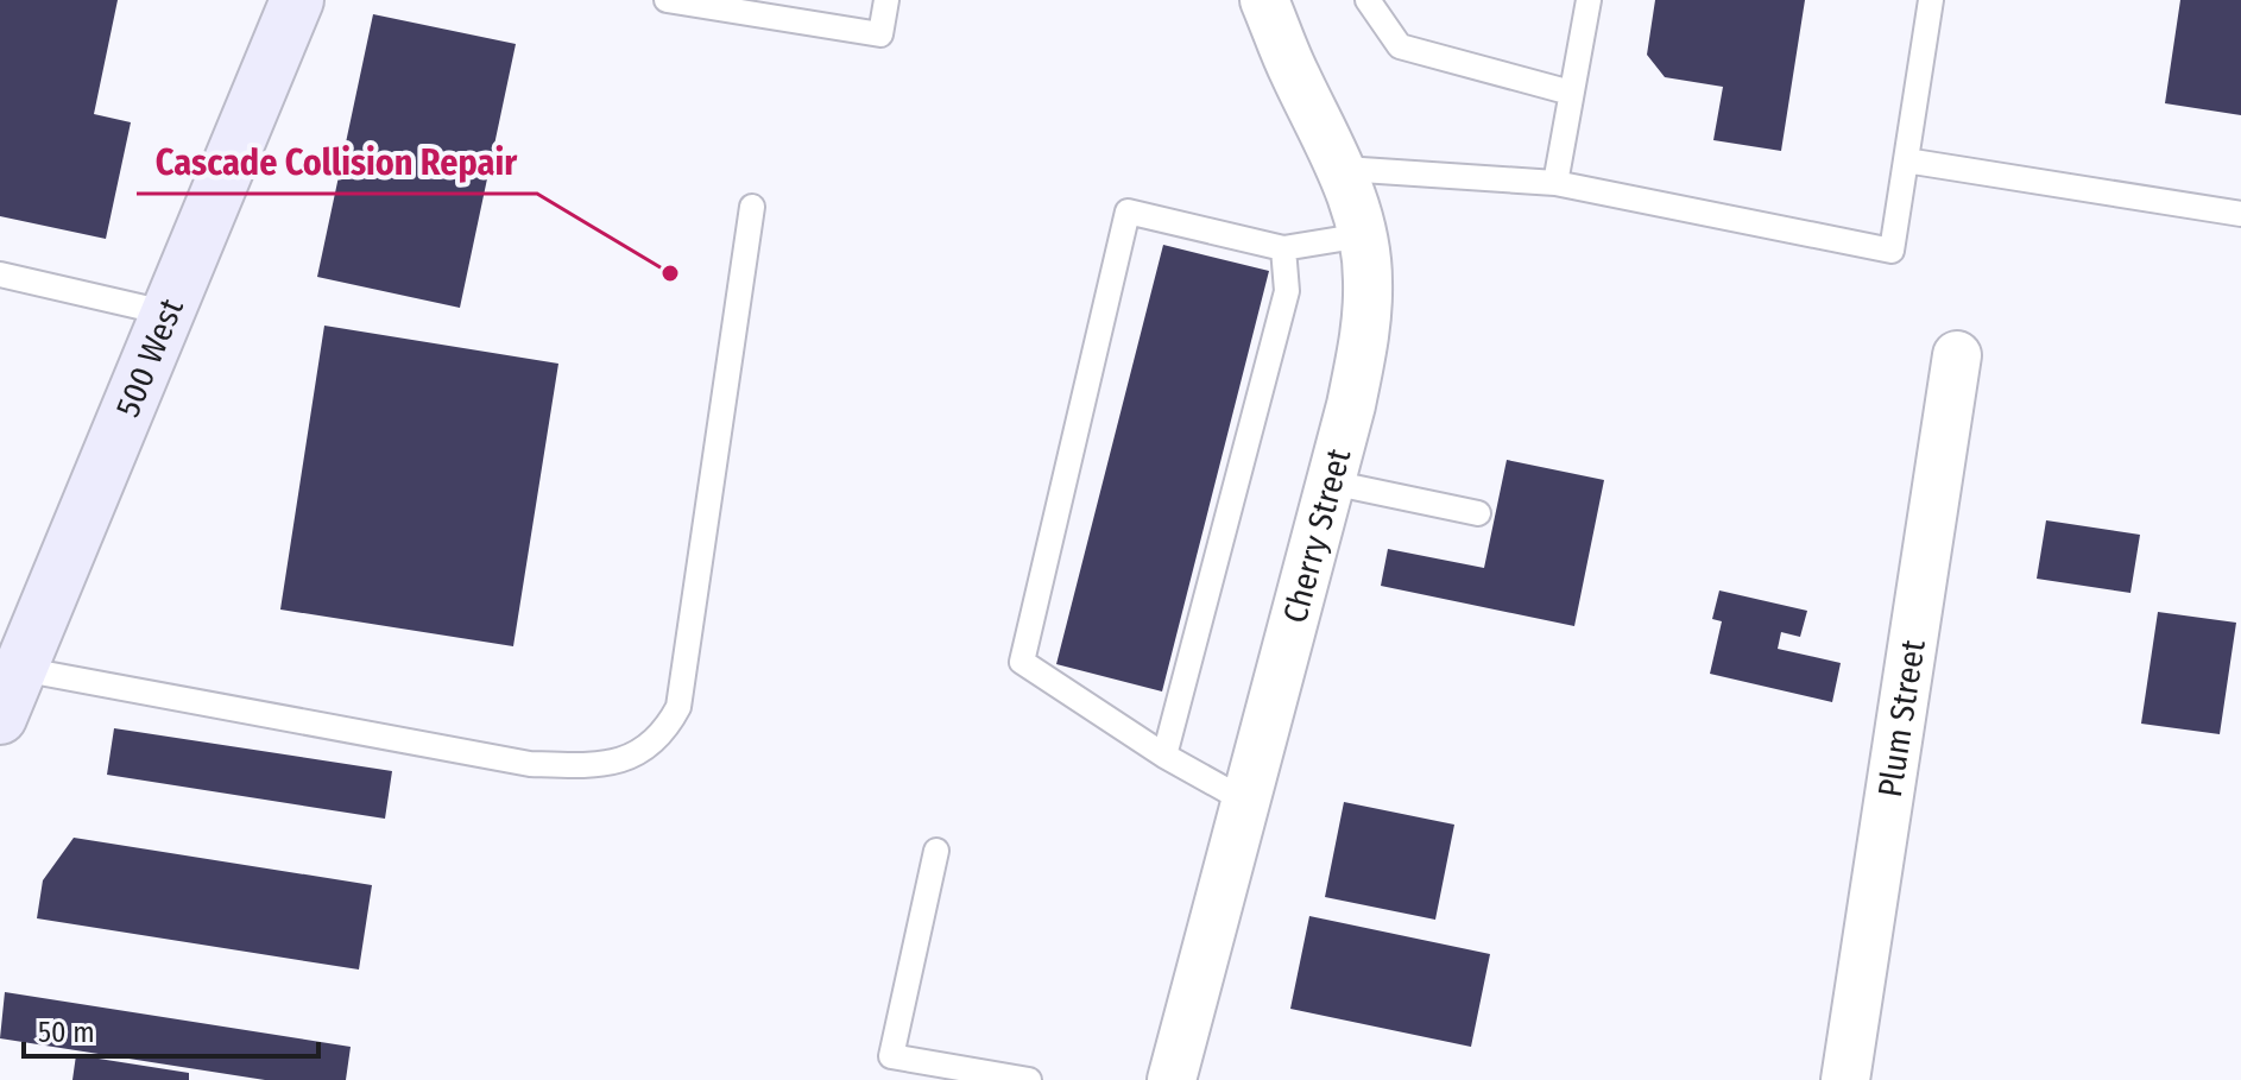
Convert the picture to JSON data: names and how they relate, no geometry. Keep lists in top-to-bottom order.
{
  "streets": {
    "main road": ["500 West"],
    "street": ["Cherry Street", "Plum Street"]
  },
  "places": ["Cascade Collision Repair"],
  "scale_bar": "50 m"
}
